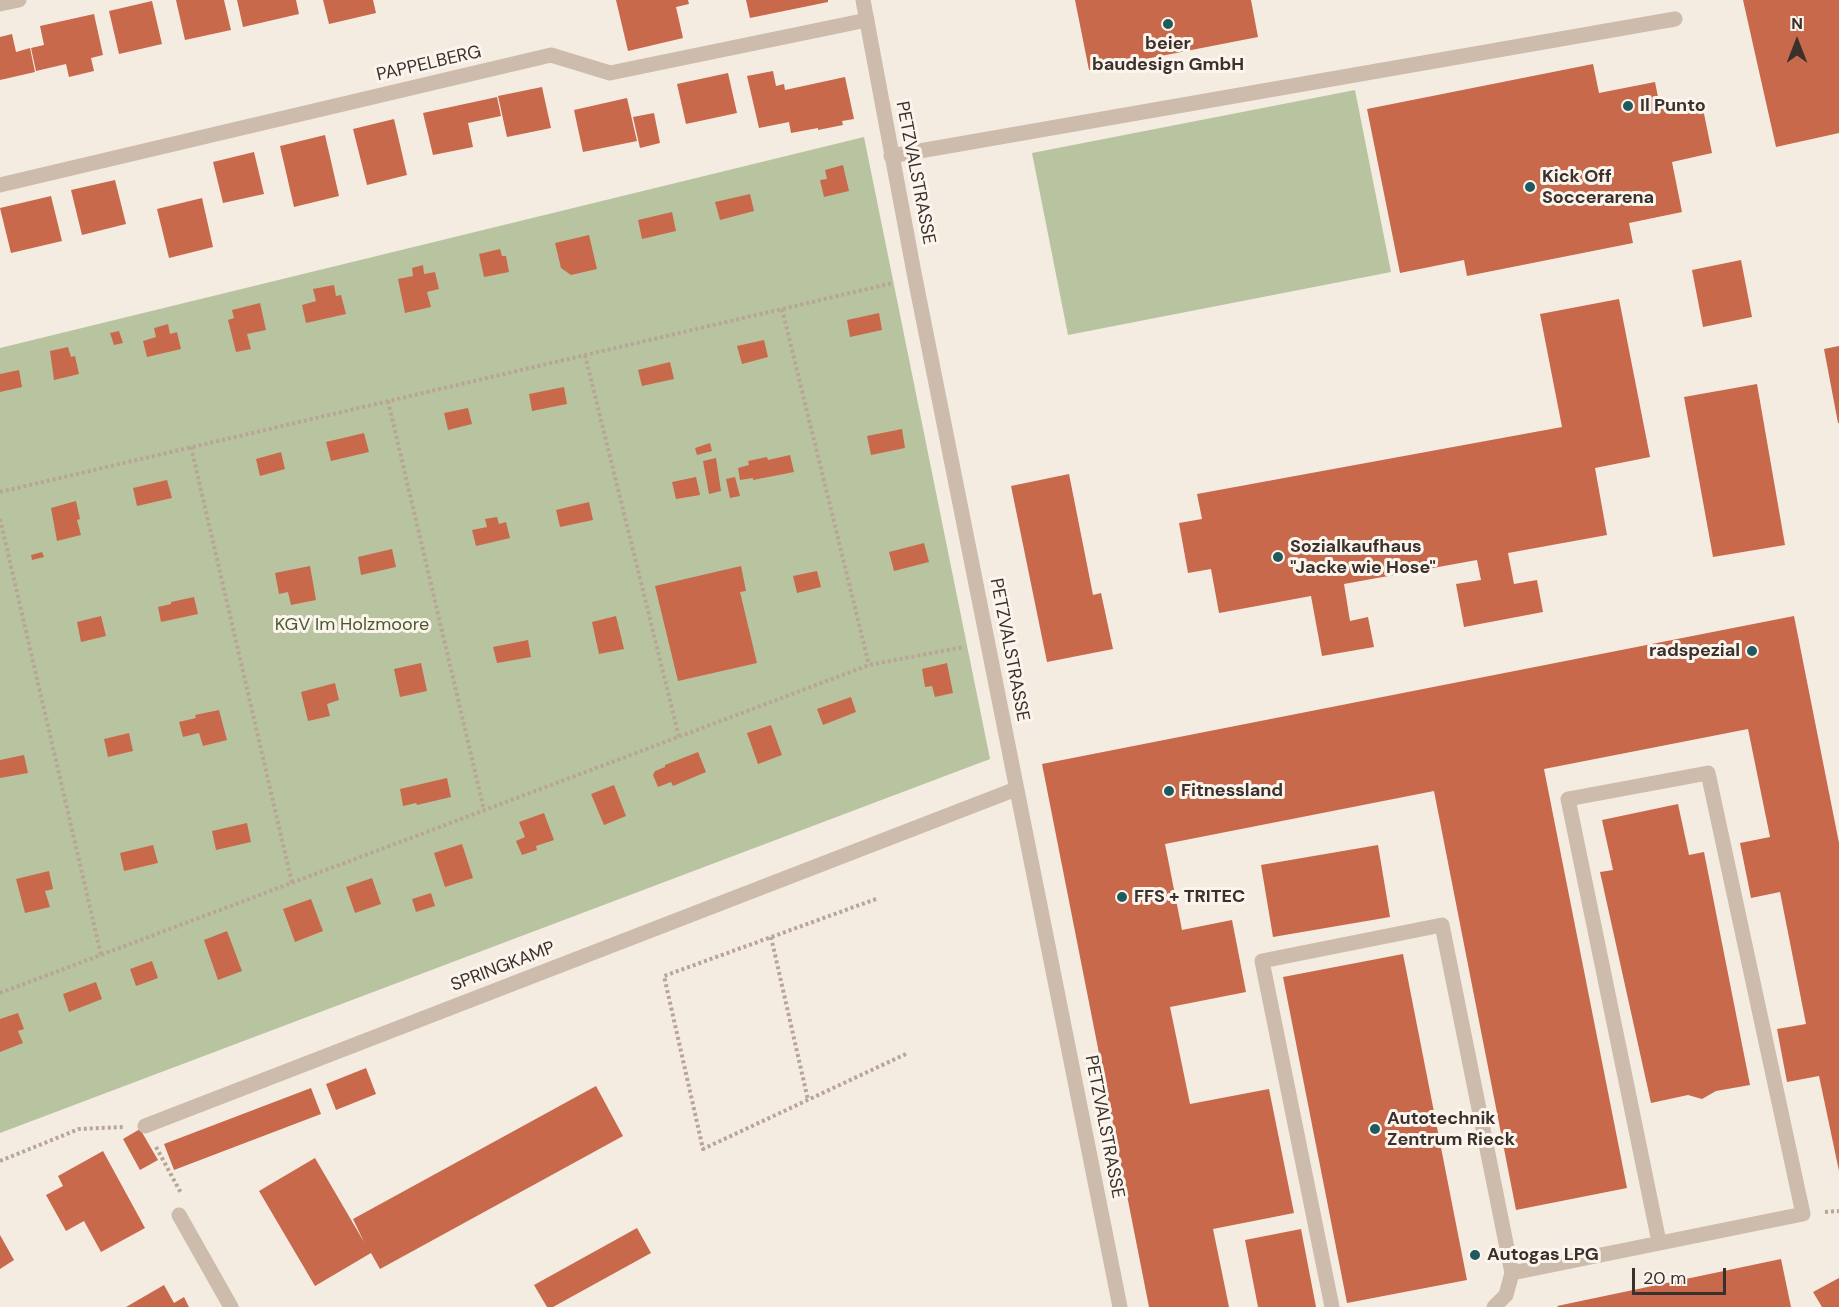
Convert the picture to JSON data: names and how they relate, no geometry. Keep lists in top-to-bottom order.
{
  "streets": {
    "street": ["PAPPELBERG", "PETZVALSTRASSE", "SPRINGKAMP"]
  },
  "crossings": [
    ["PAPPELBERG", "PETZVALSTRASSE"],
    ["PETZVALSTRASSE", "SPRINGKAMP"]
  ],
  "parks": ["KGV Im Holzmoore"],
  "places": [
    "beier baudesign GmbH",
    "Il Punto",
    "Kick Off Soccerarena",
    "Sozialkaufhaus \"Jacke wie Hose\"",
    "radspezial",
    "Fitnessland",
    "FFS + TRITEC",
    "Autotechnik Zentrum Rieck",
    "Autogas LPG"
  ],
  "scale_bar": "20 m",
  "north": "top"
}
